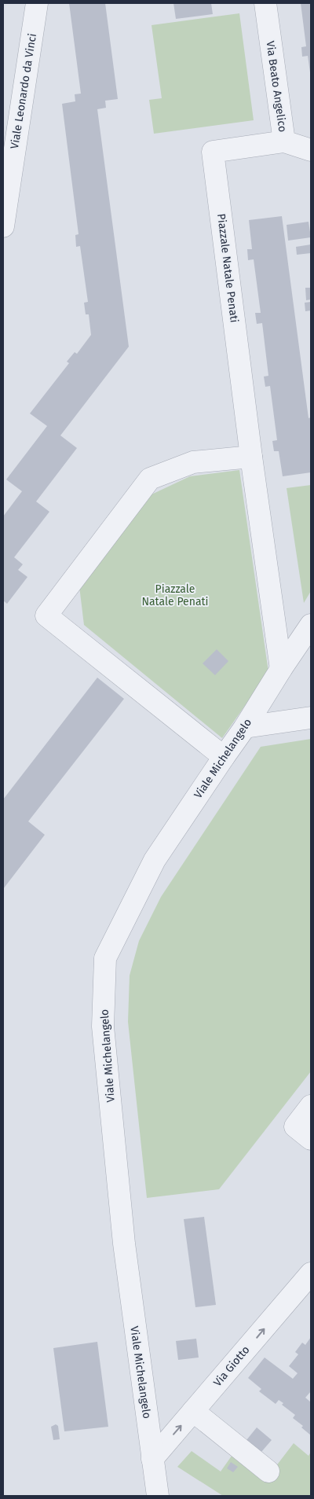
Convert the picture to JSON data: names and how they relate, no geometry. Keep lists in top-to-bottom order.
{
  "streets": {
    "street": [
      "Via Beato Angelico",
      "Viale Leonardo da Vinci",
      "Piazzale Natale Penati",
      "Viale Michelangelo",
      "Via Giotto"
    ]
  },
  "crossings": [
    ["Via Beato Angelico", "Piazzale Natale Penati"],
    ["Piazzale Natale Penati", "Viale Michelangelo"],
    ["Viale Michelangelo", "Via Giotto"]
  ],
  "one_way": ["Via Giotto"],
  "parks": ["Piazzale Natale Penati"]
}
